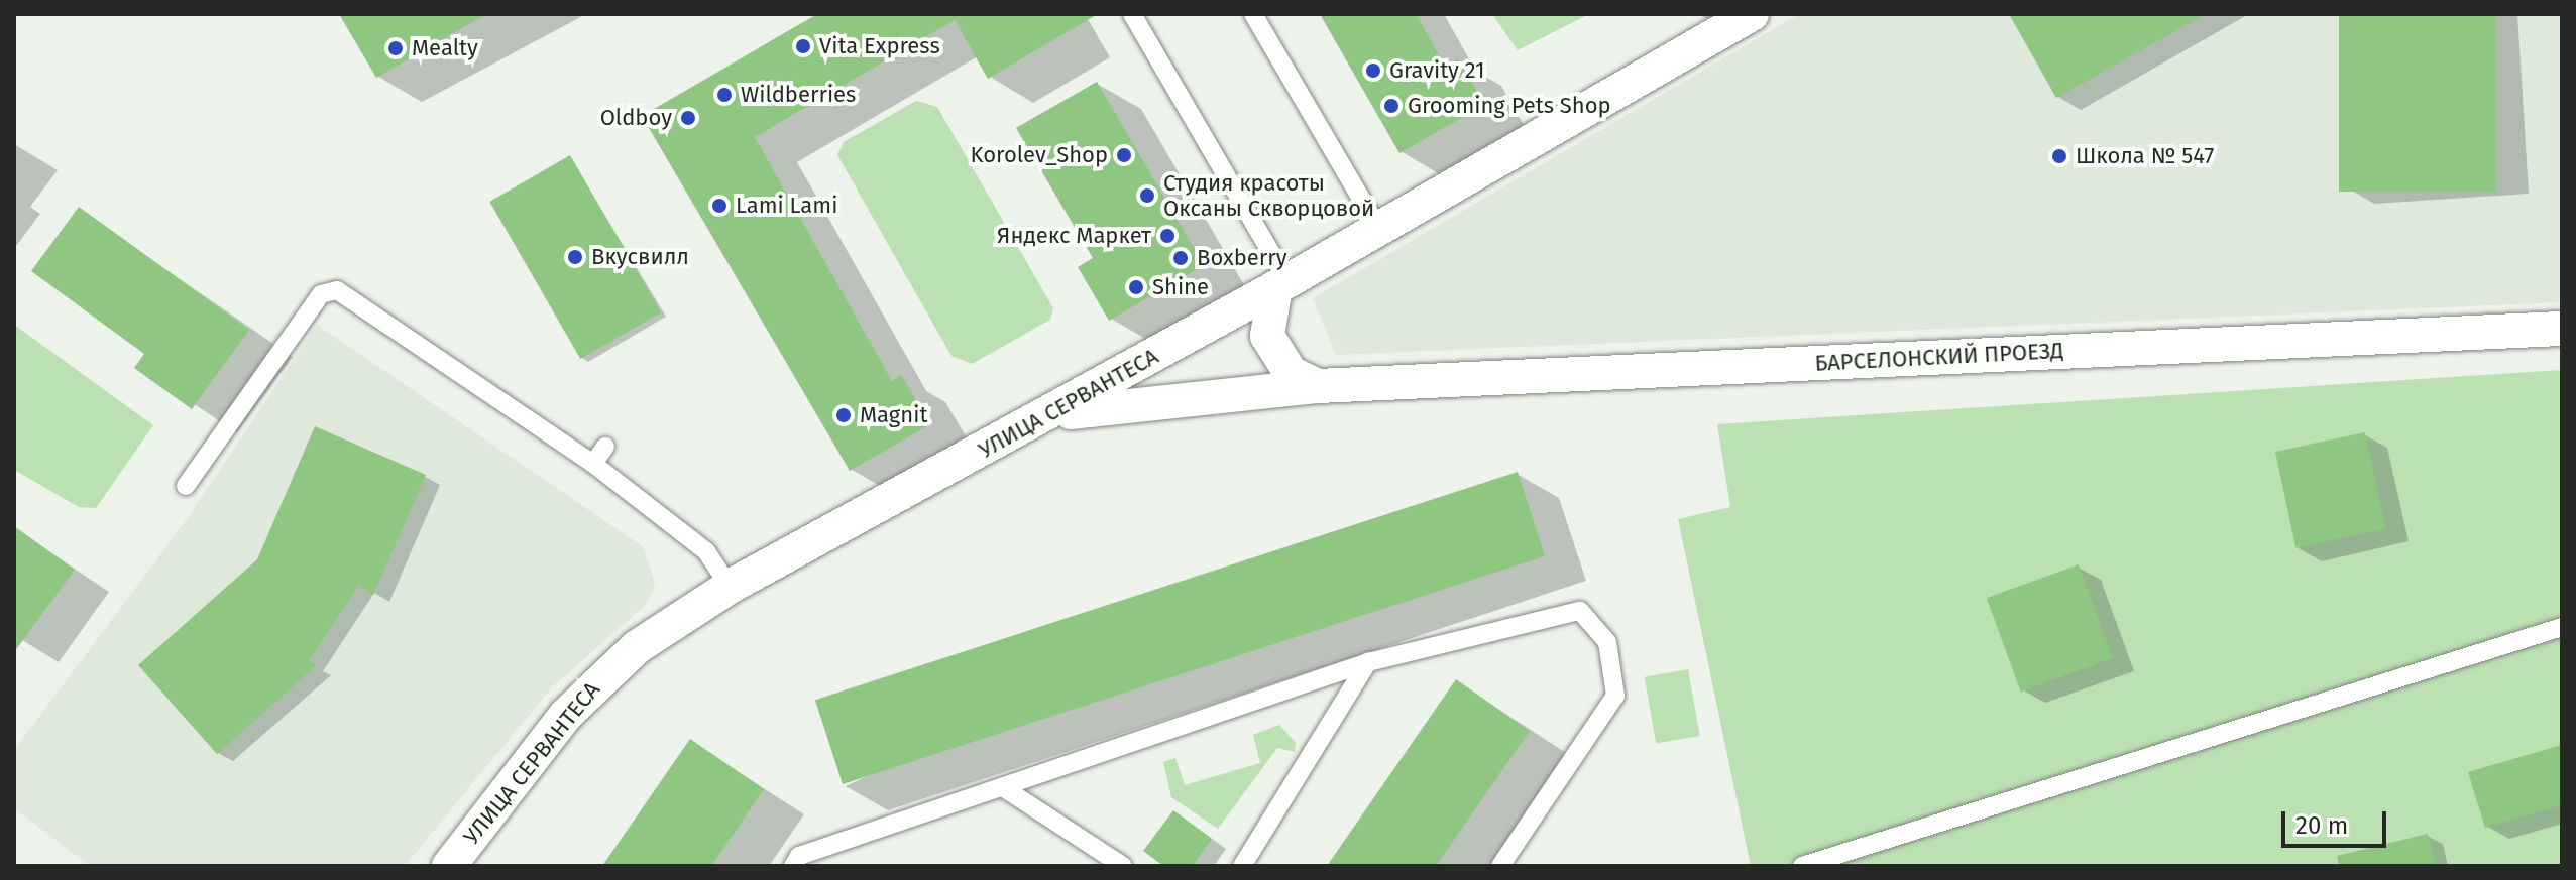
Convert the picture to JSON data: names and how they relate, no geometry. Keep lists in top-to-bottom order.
{
  "streets": {
    "street": ["БАРСЕЛОНСКИЙ ПРОЕЗД", "УЛИЦА СЕРВАНТЕСА"]
  },
  "crossings": [
    ["БАРСЕЛОНСКИЙ ПРОЕЗД", "УЛИЦА СЕРВАНТЕСА"]
  ],
  "places": [
    "Vita Express",
    "Mealty",
    "Gravity 21",
    "Wildberries",
    "Grooming Pets Shop",
    "Oldboy",
    "Korolev_Shop",
    "Школа № 547",
    "Студия красоты Оксаны Скворцовой",
    "Lami Lami",
    "Яндекс Маркет",
    "Вкусвилл",
    "Boxberry",
    "Shine",
    "Magnit"
  ],
  "scale_bar": "20 m"
}
